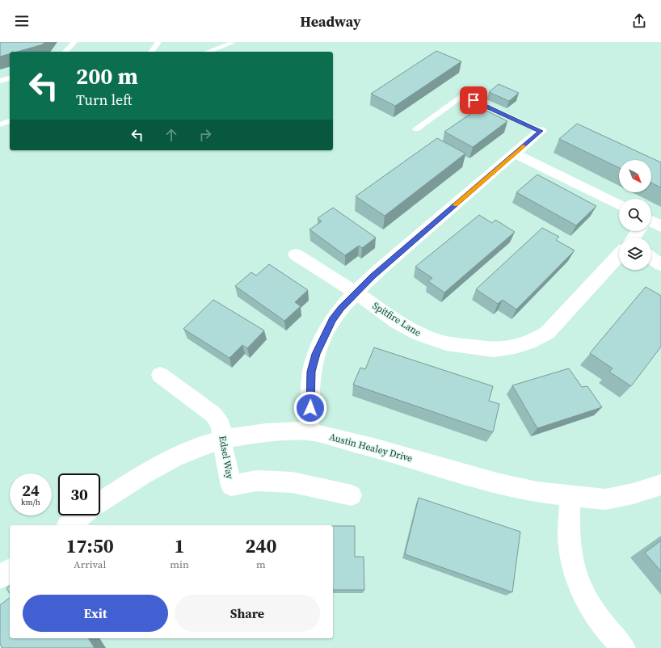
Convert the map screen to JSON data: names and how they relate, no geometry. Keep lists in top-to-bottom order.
{
  "streets": {
    "street": ["Spitfire Lane", "Austin Healey Drive", "Edsel Way"]
  },
  "crossings": [
    ["Austin Healey Drive", "Edsel Way"]
  ],
  "north": "bottom right",
  "page": {
    "header": "Headway",
    "turn": ["200 m", "Turn left"],
    "speed": "24 km/h",
    "limit": "30",
    "eta": [
      "17:50",
      "Arrival",
      "1",
      "min",
      "240",
      "m"
    ],
    "buttons": ["Exit", "Share"]
  }
}
